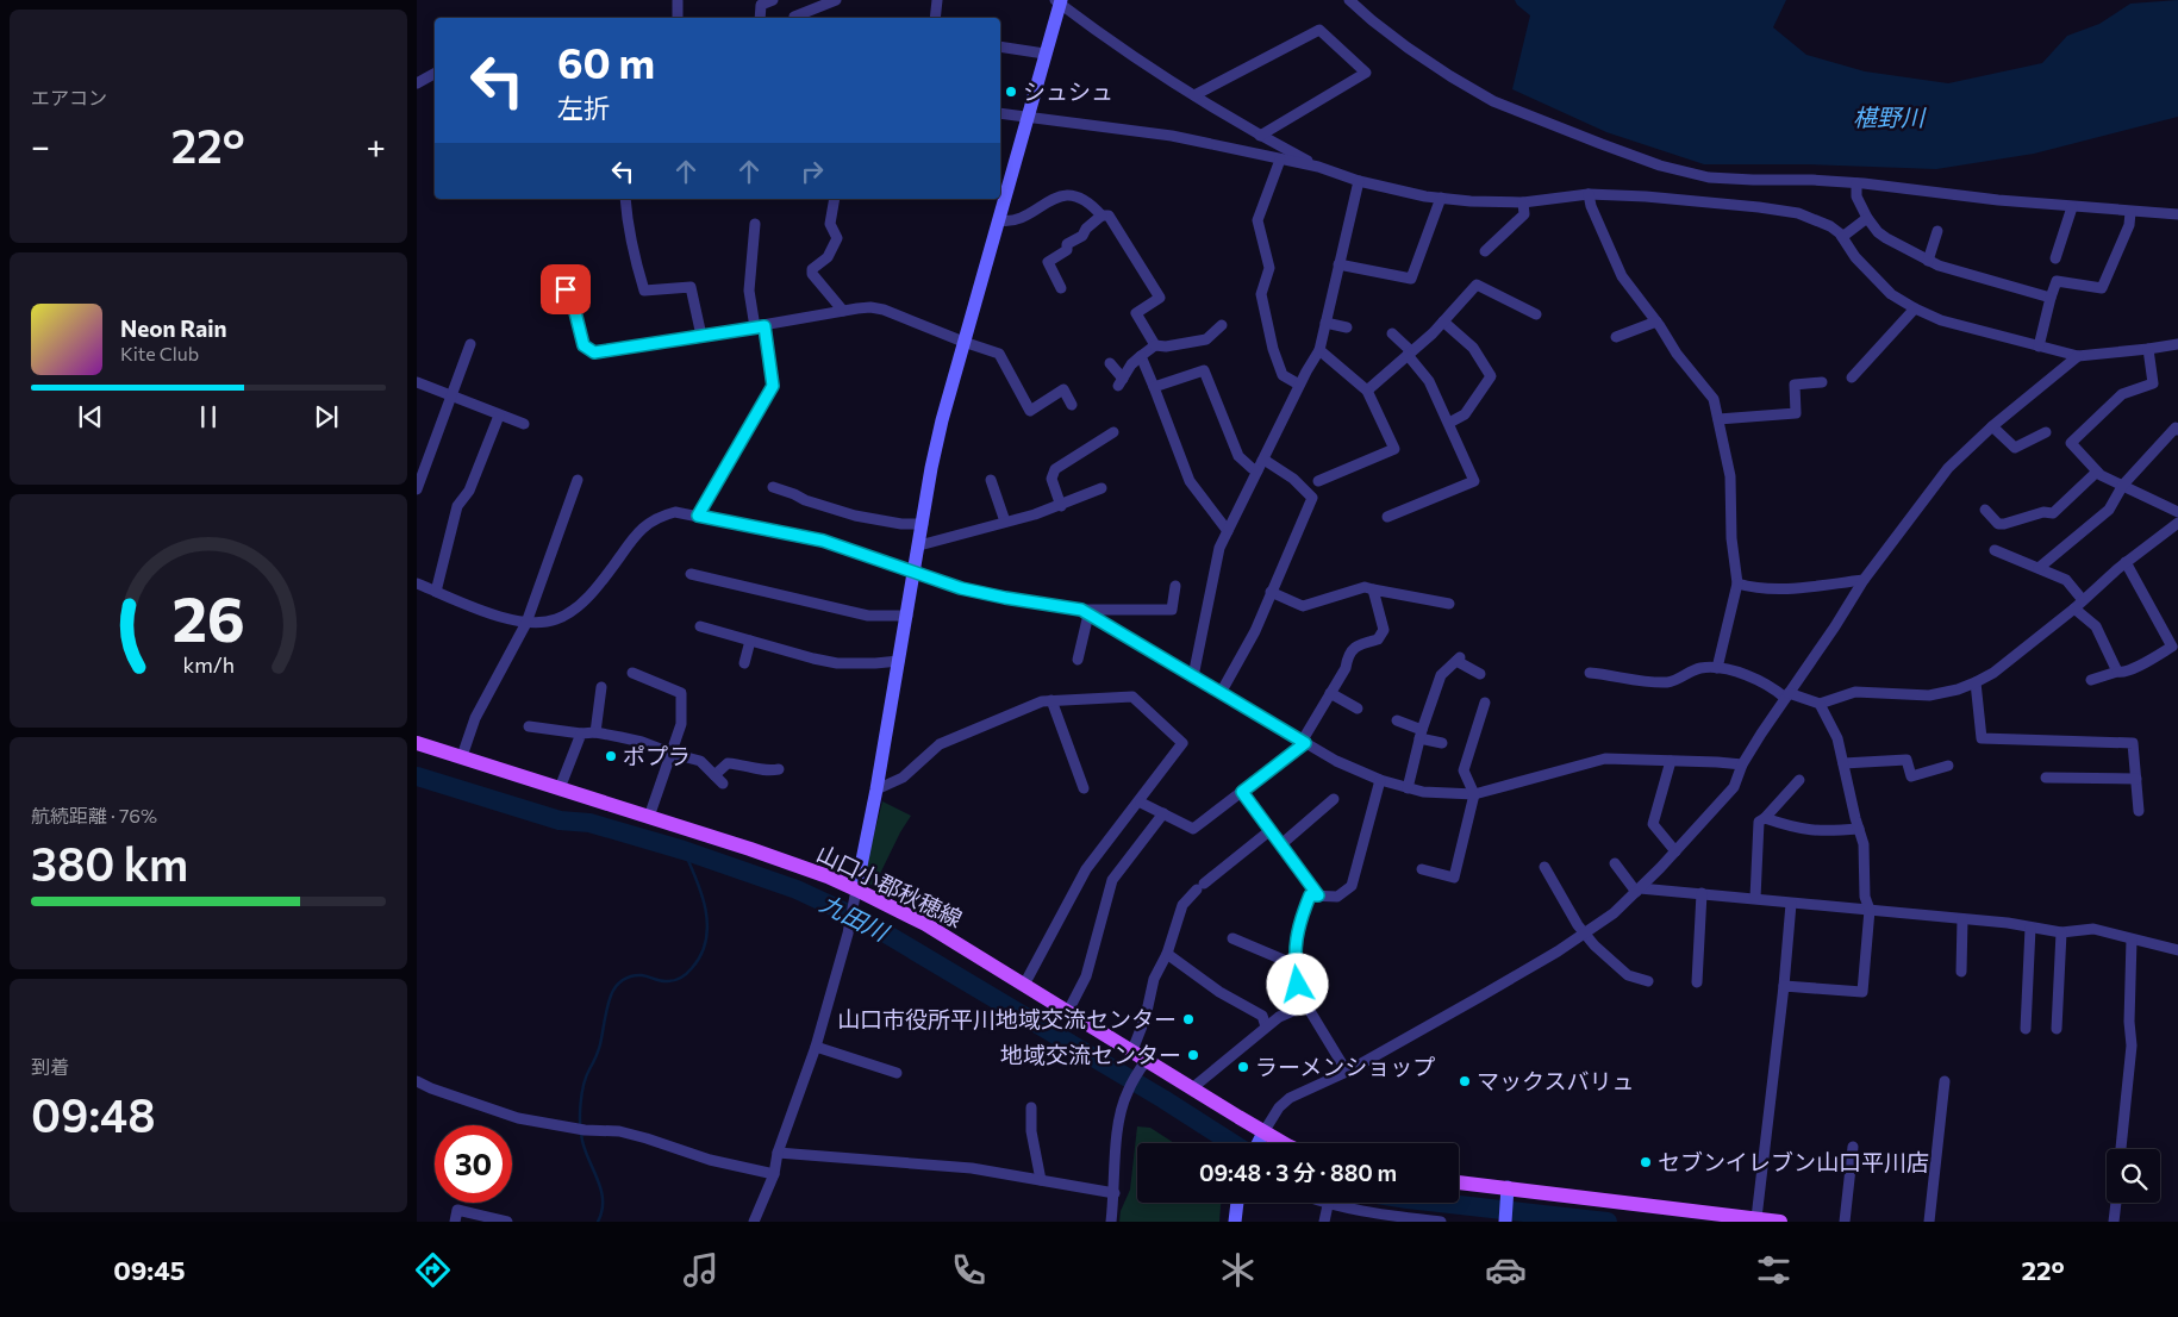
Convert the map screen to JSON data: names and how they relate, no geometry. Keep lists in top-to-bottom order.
{
  "streets": {
    "main road": ["山口小郡秋穂線"]
  },
  "water": ["椹野川", "九田川"],
  "places": [
    "シュシュ",
    "ポプラ",
    "山口市役所平川地域交流センター",
    "地域交流センター",
    "ラーメンショップ",
    "マックスバリュ",
    "セブンイレブン山口平川店"
  ],
  "page": {
    "tile": [
      "エアコン",
      ["航続距離 · 76%", "380 km"],
      ["到着", "09:48"]
    ],
    "turn": ["60 m", "左折"],
    "heat": ["−", "22°", "+"],
    "song": ["Neon Rain", "Kite Club"],
    "limit": "30",
    "trip": "09:48 · 3 分 · 880 m",
    "tabs": ["09:45", "22°"],
    "gauge": ["26", "km/h"]
  }
}
